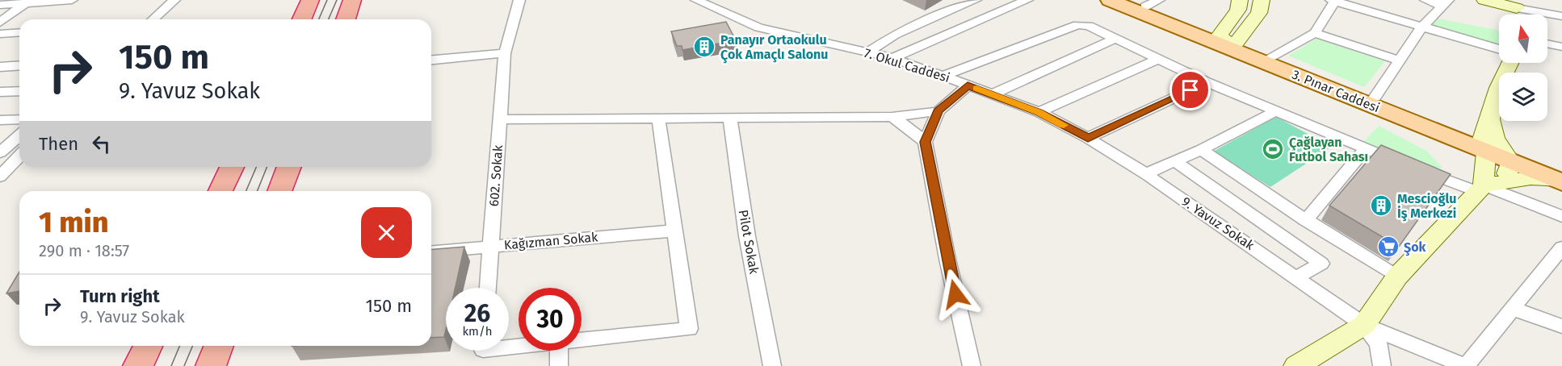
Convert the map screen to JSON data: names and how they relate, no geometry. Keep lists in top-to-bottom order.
{
  "streets": {
    "main road": ["3. Pınar Caddesi"],
    "street": [
      "7. Okul Caddesi",
      "602. Sokak",
      "9. Yavuz Sokak",
      "Kağızman Sokak",
      "Pilot Sokak"
    ]
  },
  "crossings": [
    ["7. Okul Caddesi", "9. Yavuz Sokak"],
    ["602. Sokak", "Kağızman Sokak"]
  ],
  "places": {
    "building": ["Panayır Ortaokulu Çok Amaçlı Salonu", "Mescioğlu İş Merkezi"],
    "sports": ["Çağlayan Futbol Sahası"],
    "supermarket": ["Şok"]
  },
  "north": "top",
  "page": {
    "turn": ["150 m", "9. Yavuz Sokak"],
    "then": "Then",
    "heading": ["1 min", "290 m · 18:57"],
    "list": [
      {
        "name": "Turn right",
        "note": "9. Yavuz Sokak",
        "value": "150 m"
      }
    ],
    "speed": "26 km/h",
    "limit": "30"
  }
}
